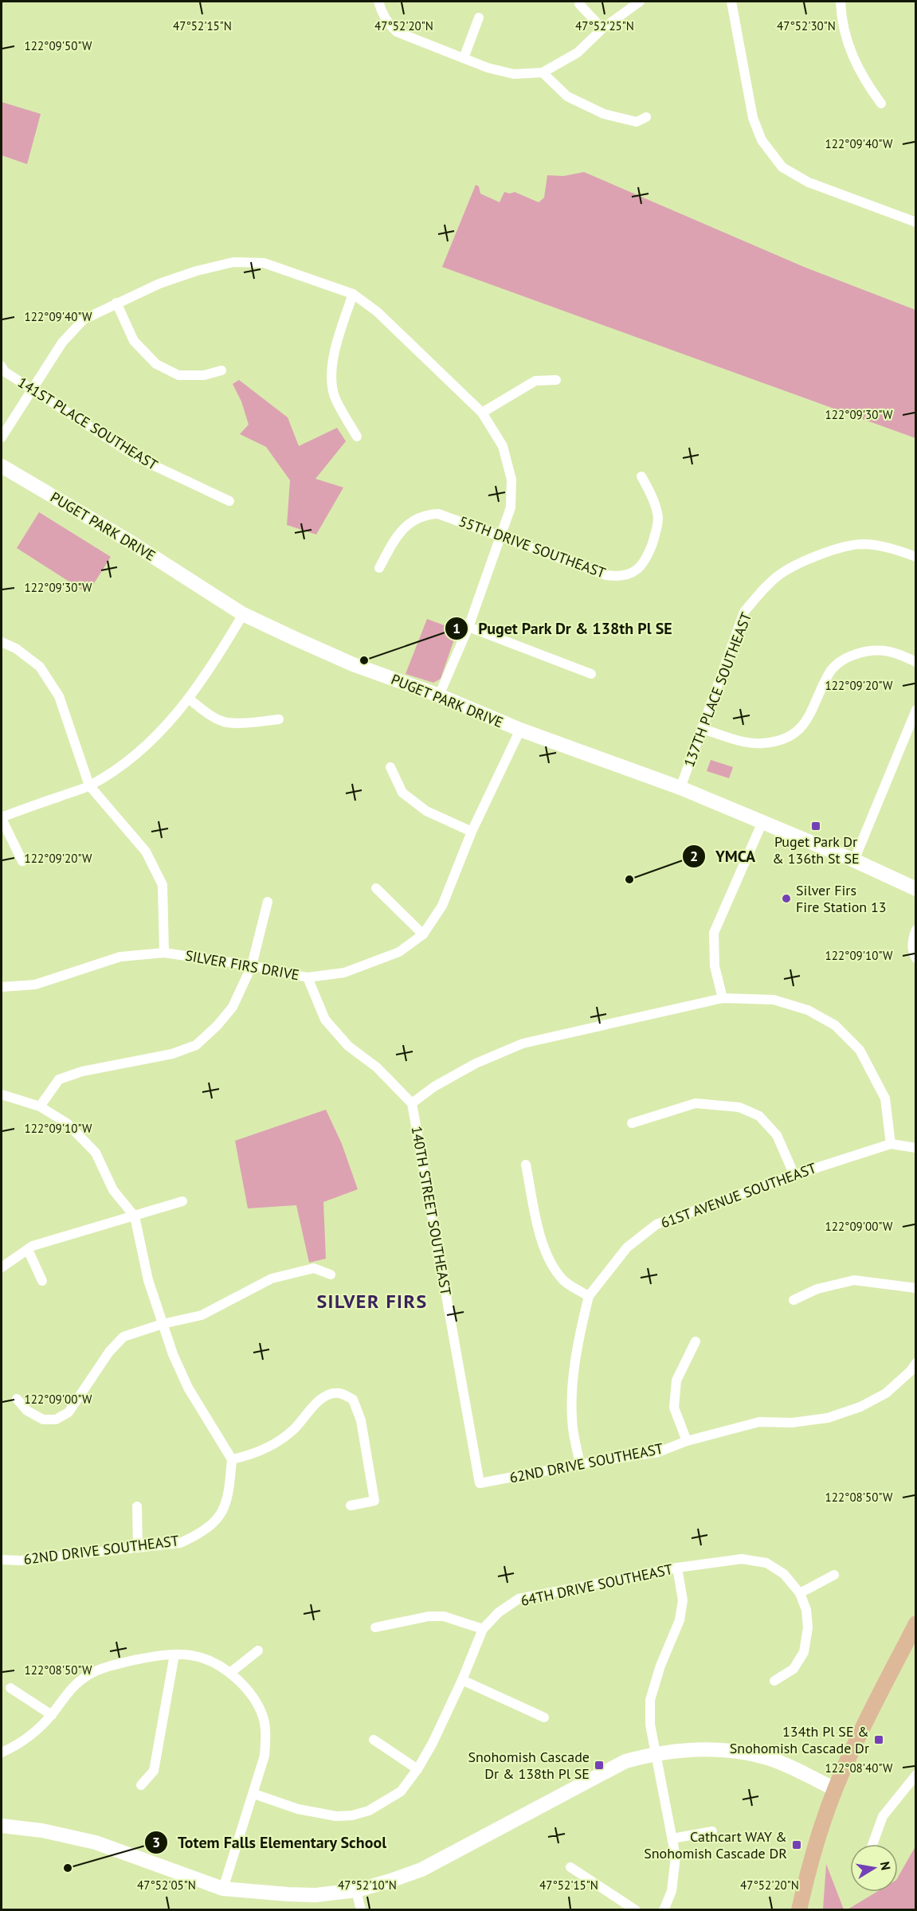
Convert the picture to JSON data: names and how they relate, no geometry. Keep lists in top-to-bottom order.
{
  "streets": {
    "street": [
      "141ST PLACE SOUTHEAST",
      "PUGET PARK DRIVE",
      "55TH DRIVE SOUTHEAST",
      "137TH PLACE SOUTHEAST",
      "SILVER FIRS DRIVE",
      "61ST AVENUE SOUTHEAST",
      "140TH STREET SOUTHEAST",
      "62ND DRIVE SOUTHEAST",
      "64TH DRIVE SOUTHEAST"
    ]
  },
  "crossings": [
    ["PUGET PARK DRIVE", "137TH PLACE SOUTHEAST"],
    ["PUGET PARK DRIVE", "SILVER FIRS DRIVE"],
    ["140TH STREET SOUTHEAST", "62ND DRIVE SOUTHEAST"]
  ],
  "districts": ["SILVER FIRS"],
  "places": {
    "other": [
      "Puget Park Dr & 138th Pl SE",
      "YMCA",
      "Silver Firs Fire Station 13",
      "Totem Falls Elementary School"
    ],
    "transit": [
      "Puget Park Dr & 136th St SE",
      "134th Pl SE & Snohomish Cascade Dr",
      "Snohomish Cascade Dr & 138th Pl SE",
      "Cathcart WAY & Snohomish Cascade DR"
    ]
  },
  "north": "right",
  "coordinates": [
    "47°52'15\"N",
    "47°52'20\"N",
    "47°52'25\"N",
    "47°52'30\"N",
    "122°09'50\"W",
    "122°09'40\"W",
    "122°09'30\"W",
    "122°09'20\"W",
    "122°09'10\"W",
    "122°09'00\"W",
    "122°08'50\"W",
    "122°08'40\"W",
    "47°52'05\"N",
    "47°52'10\"N"
  ]
}
